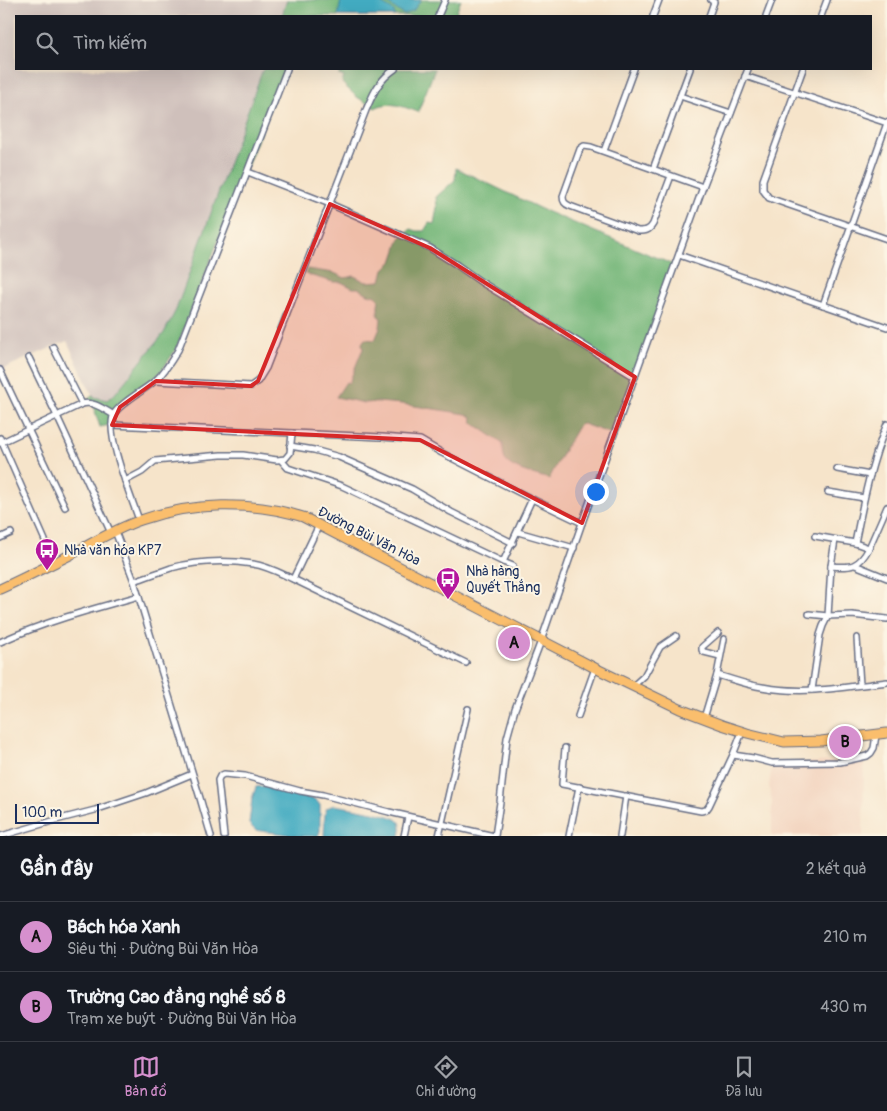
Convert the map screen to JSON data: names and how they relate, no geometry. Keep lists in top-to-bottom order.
{
  "streets": {
    "main road": ["Đường Bùi Văn Hòa"]
  },
  "places": {
    "bus stop": ["Nhà văn hóa KP7", "Nhà hàng Quyết Thắng"]
  },
  "scale_bar": "100 m",
  "page": {
    "search": "Tìm kiếm",
    "pins": ["A", "B"],
    "scale": "100 m",
    "heading": ["Gần đây", "2 kết quả"],
    "list": [
      {
        "mark": "A",
        "name": "Bách hóa Xanh",
        "note": "Siêu thị · Đường Bùi Văn Hòa",
        "value": "210 m"
      },
      {
        "mark": "B",
        "name": "Trường Cao đẳng nghề số 8",
        "note": "Trạm xe buýt · Đường Bùi Văn Hòa",
        "value": "430 m"
      }
    ],
    "nav": ["Bản đồ", "Chỉ đường", "Đã lưu"]
  }
}
